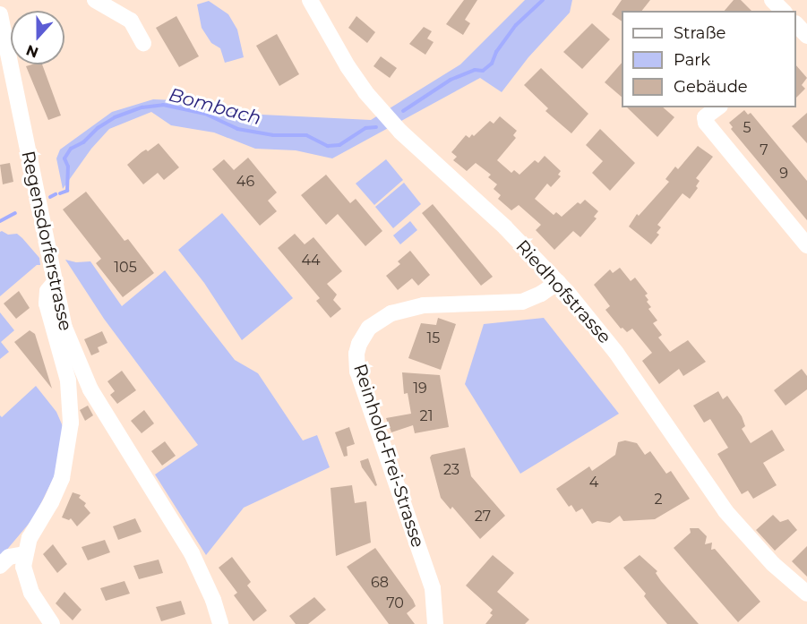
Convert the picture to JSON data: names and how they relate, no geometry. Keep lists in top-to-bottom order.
{
  "streets": {
    "street": ["Regensdorferstrasse", "Riedhofstrasse", "Reinhold-Frei-Strasse"]
  },
  "crossings": [
    ["Riedhofstrasse", "Reinhold-Frei-Strasse"]
  ],
  "water": ["Bombach"],
  "house_numbers": [
    "5",
    "7",
    "9",
    "46",
    "44",
    "105",
    "15",
    "19",
    "21",
    "23",
    "4",
    "2",
    "27",
    "68",
    "70"
  ],
  "legend": ["Straße", "Park", "Gebäude"],
  "north": "bottom"
}
